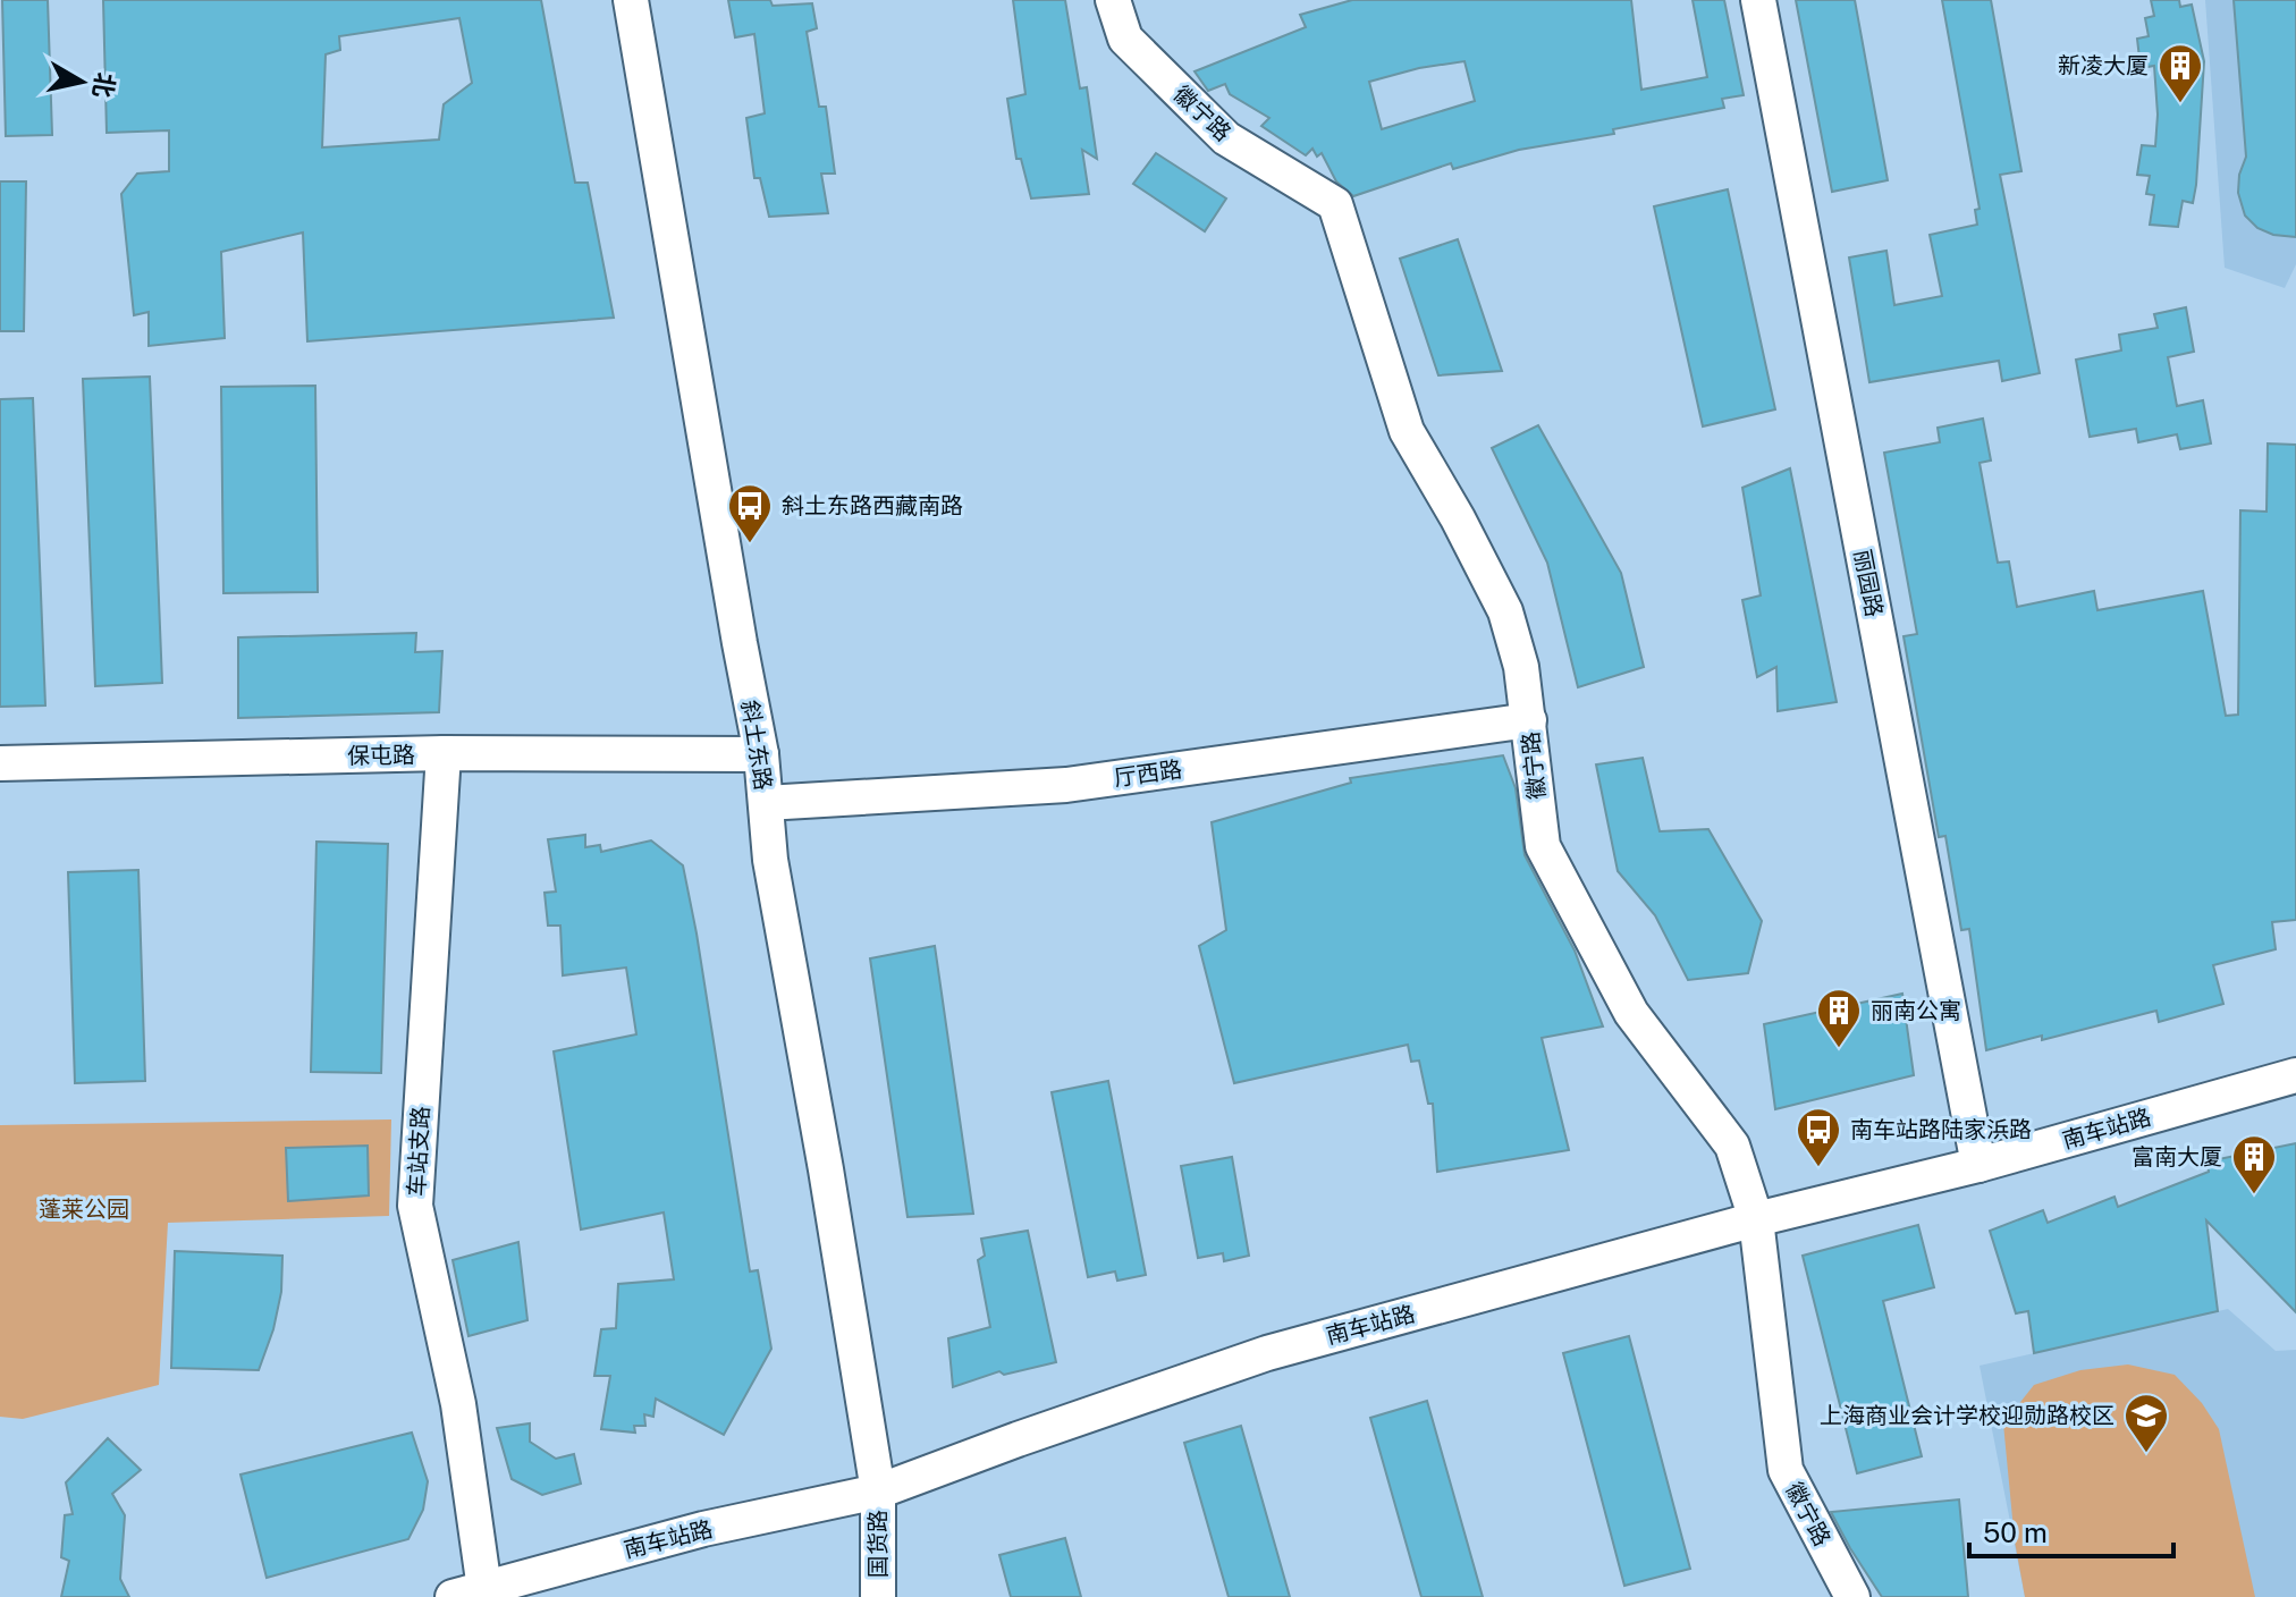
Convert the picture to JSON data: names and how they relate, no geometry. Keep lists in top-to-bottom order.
{
  "streets": {
    "street": [
      "徽宁路",
      "丽园路",
      "斜土东路",
      "保屯路",
      "厅西路",
      "南车站路",
      "车站支路",
      "国货路"
    ]
  },
  "crossings": [
    ["徽宁路", "厅西路"],
    ["徽宁路", "南车站路"],
    ["丽园路", "南车站路"],
    ["斜土东路", "保屯路"],
    ["斜土东路", "厅西路"],
    ["斜土东路", "南车站路"],
    ["斜土东路", "国货路"],
    ["保屯路", "车站支路"],
    ["南车站路", "车站支路"],
    ["南车站路", "国货路"]
  ],
  "parks": ["蓬莱公园"],
  "places": {
    "building": ["新凌大厦", "丽南公寓", "富南大厦"],
    "bus stop": ["斜土东路西藏南路", "南车站路陆家浜路"],
    "school or university": ["上海商业会计学校迎勋路校区"]
  },
  "scale_bar": "50 m",
  "north": "right"
}
